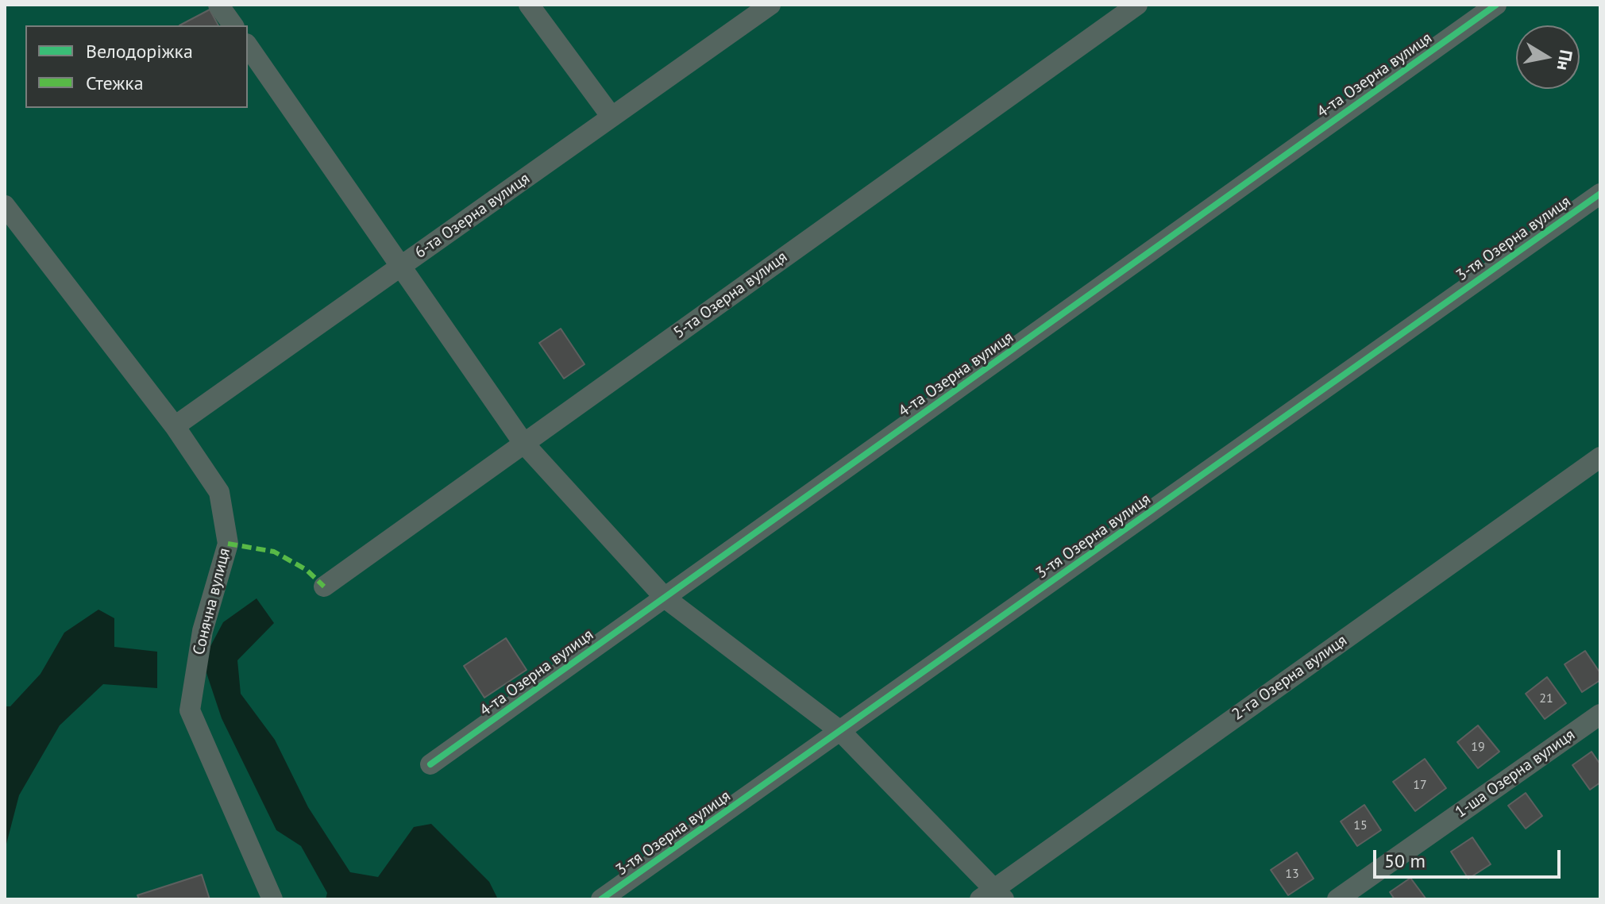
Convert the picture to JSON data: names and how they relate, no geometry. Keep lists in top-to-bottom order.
{
  "streets": {
    "street": [
      "4-та Озерна вулиця",
      "6-та Озерна вулиця",
      "3-тя Озерна вулиця",
      "5-та Озерна вулиця",
      "Сонячна вулиця",
      "2-га Озерна вулиця",
      "1-ша Озерна вулиця"
    ]
  },
  "crossings": [
    ["6-та Озерна вулиця", "Сонячна вулиця"]
  ],
  "house_numbers": [
    "21",
    "19",
    "17",
    "15",
    "13"
  ],
  "legend": ["Велодоріжка", "Стежка"],
  "scale_bar": "50 m",
  "north": "right"
}
